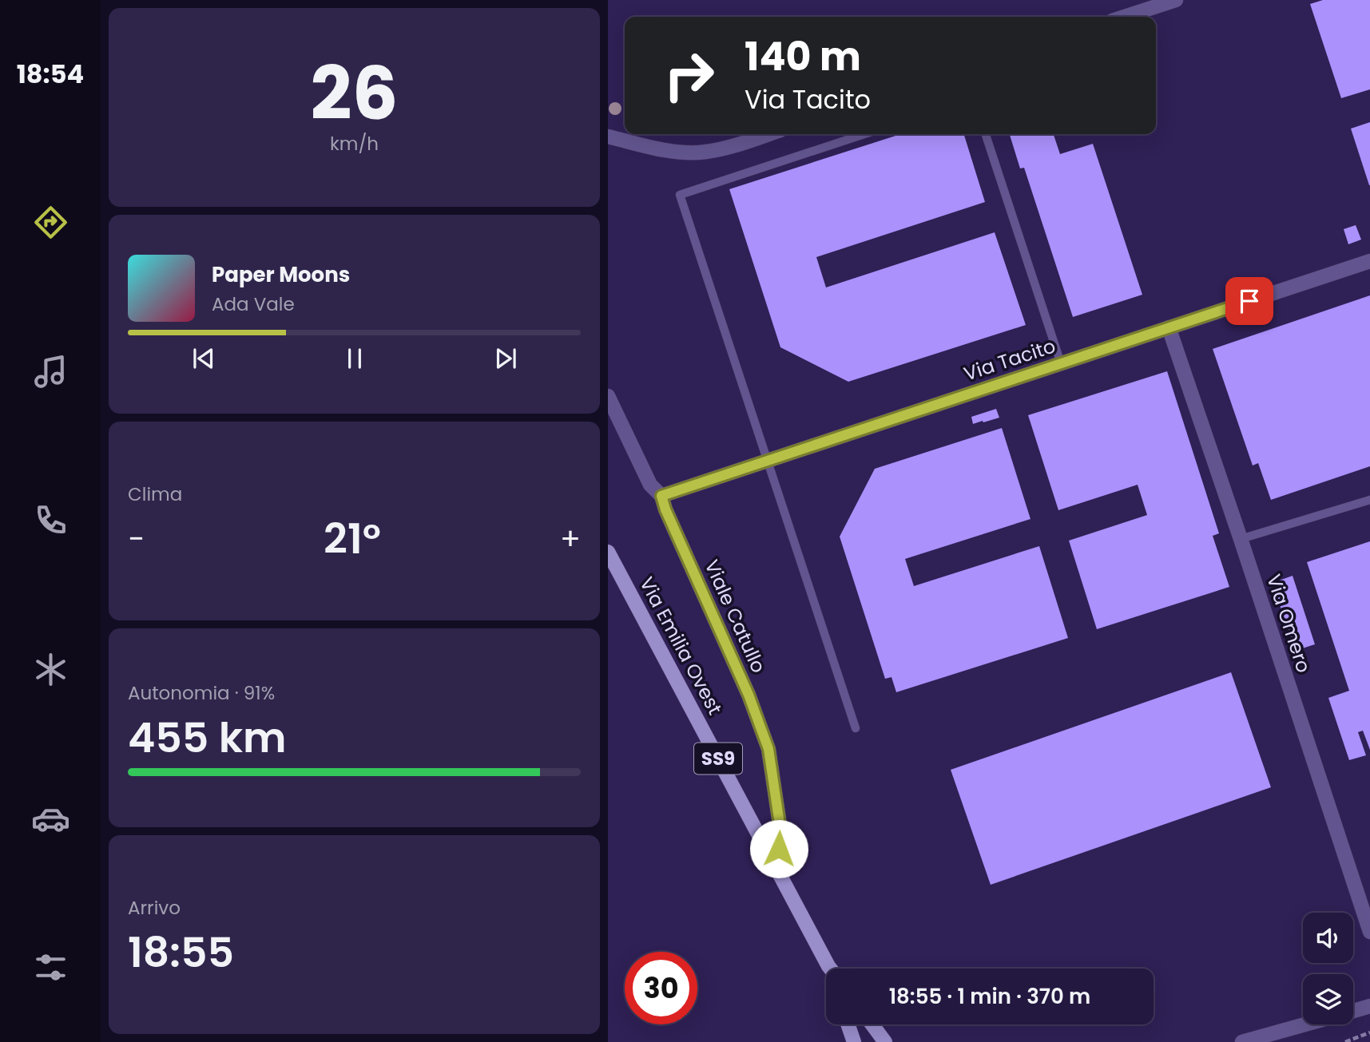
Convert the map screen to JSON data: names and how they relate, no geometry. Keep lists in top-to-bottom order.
{
  "streets": {
    "main road": ["Via Emilia Ovest", "SS9"],
    "street": ["Via Tacito", "Viale Catullo", "Via Omero"]
  },
  "crossings": [
    ["Via Tacito", "Viale Catullo"],
    ["Via Tacito", "Via Omero"],
    ["Viale Catullo", "Via Emilia Ovest"],
    ["Via Emilia Ovest", "SS9"]
  ],
  "page": {
    "tabs": "18:54",
    "tile": [
      ["26", "km/h"],
      "Clima",
      ["Autonomia · 91%", "455 km"],
      ["Arrivo", "18:55"]
    ],
    "turn": ["140 m", "Via Tacito"],
    "song": ["Paper Moons", "Ada Vale"],
    "heat": ["−", "21°", "+"],
    "limit": "30",
    "trip": "18:55 · 1 min · 370 m"
  }
}
